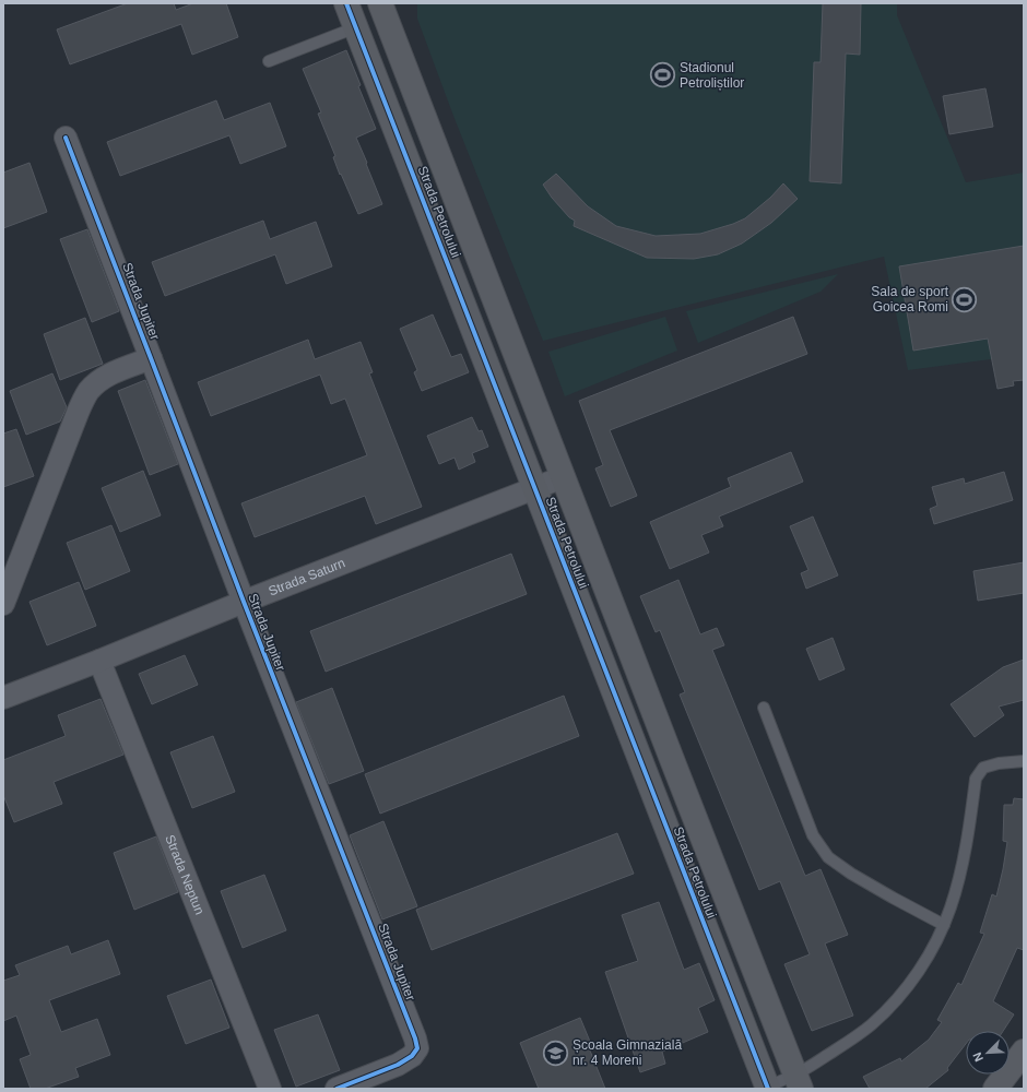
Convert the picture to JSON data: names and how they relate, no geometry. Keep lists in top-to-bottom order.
{
  "streets": {
    "street": [
      "Strada Petrolului",
      "Strada Jupiter",
      "Strada Saturn",
      "Strada Neptun"
    ]
  },
  "crossings": [
    ["Strada Petrolului", "Strada Saturn"],
    ["Strada Jupiter", "Strada Saturn"],
    ["Strada Saturn", "Strada Neptun"]
  ],
  "places": {
    "sports": ["Stadionul Petroliștilor", "Sala de sport Goicea Romi"],
    "school or university": ["Școala Gimnazială nr. 4 Moreni"]
  },
  "north": "bottom left"
}
